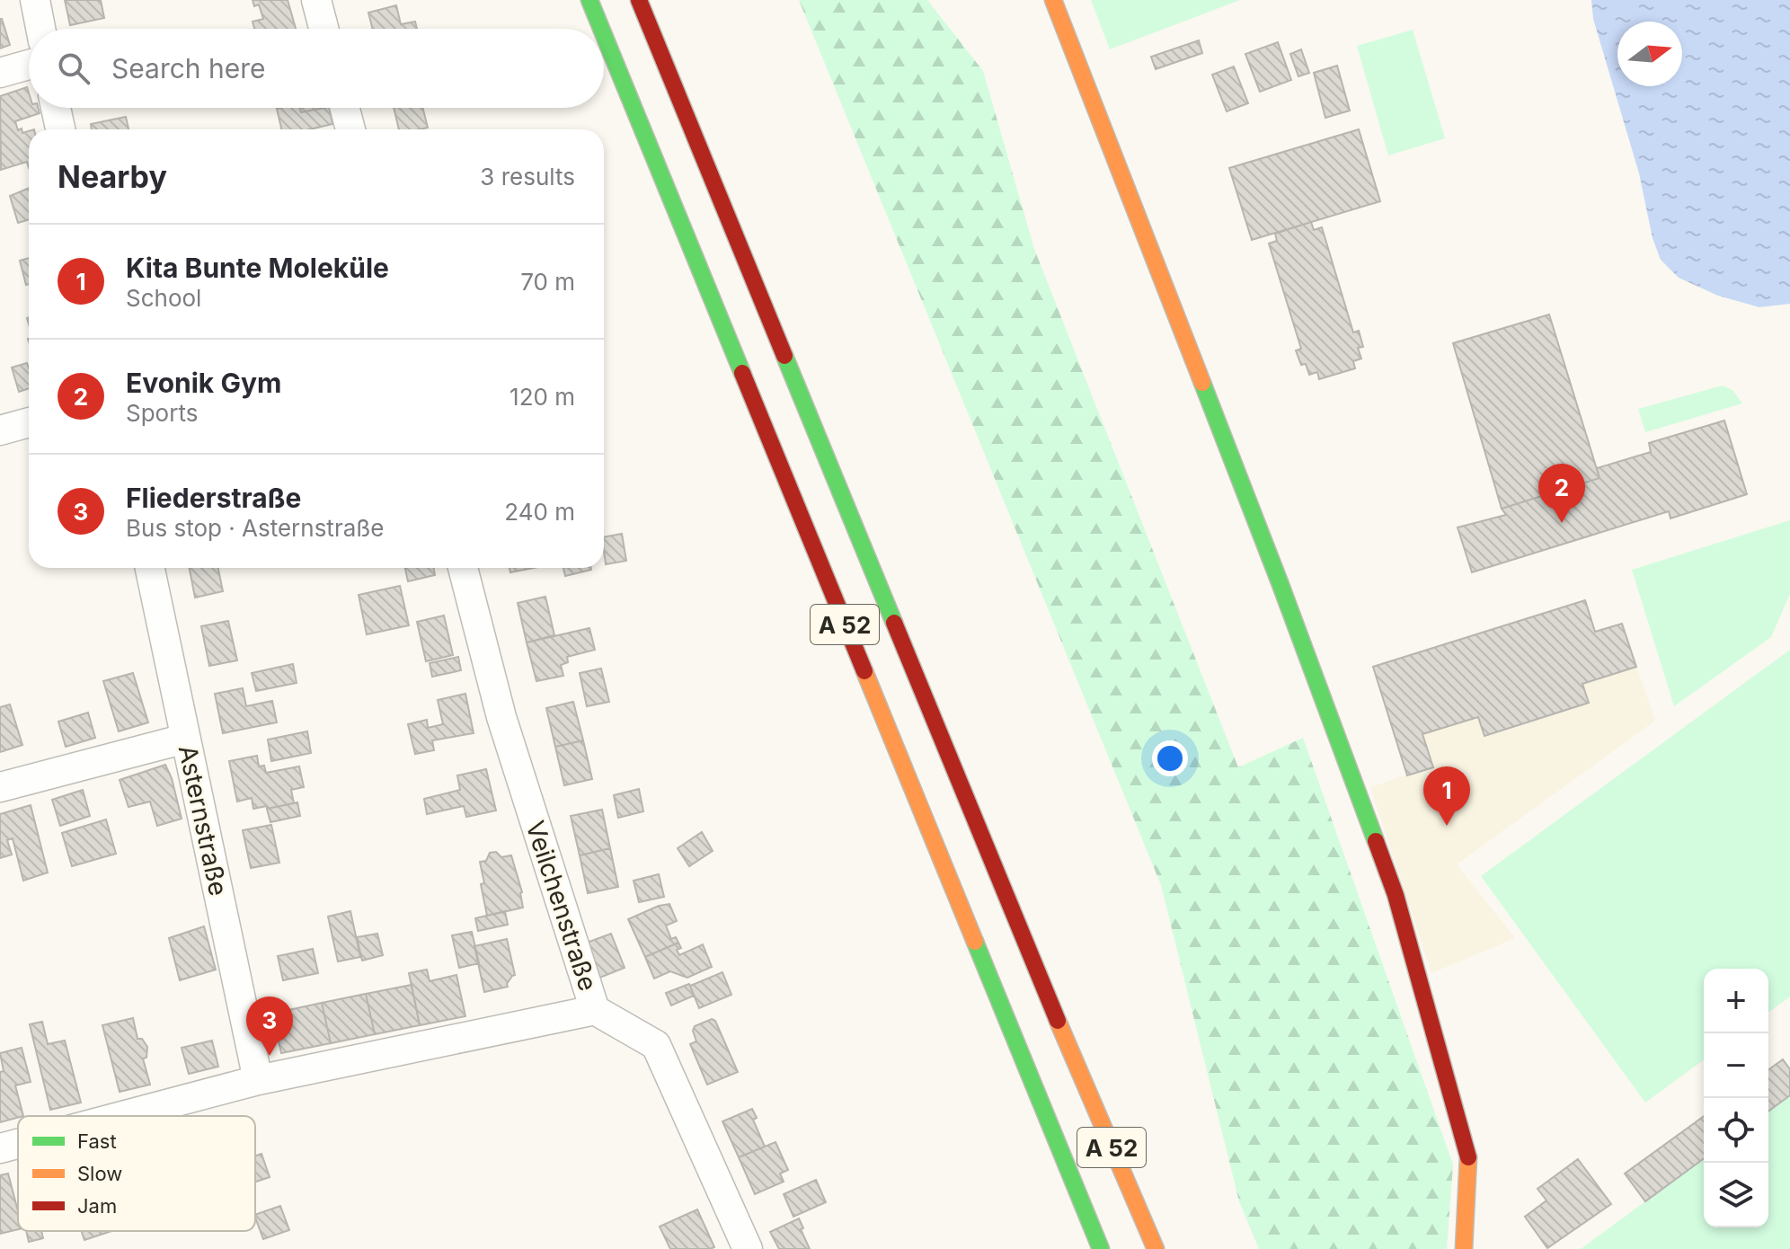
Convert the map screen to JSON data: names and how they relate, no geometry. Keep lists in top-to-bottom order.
{
  "streets": {
    "main road": ["A 52"],
    "street": ["Asternstraße", "Veilchenstraße"]
  },
  "legend": ["Fast", "Slow", "Jam"],
  "north": "right",
  "page": {
    "search": "Search here",
    "heading": ["Nearby", "3 results"],
    "list": [
      {
        "mark": "1",
        "name": "Kita Bunte Moleküle",
        "note": "School",
        "value": "70 m"
      },
      {
        "mark": "2",
        "name": "Evonik Gym",
        "note": "Sports",
        "value": "120 m"
      },
      {
        "mark": "3",
        "name": "Fliederstraße",
        "note": "Bus stop · Asternstraße",
        "value": "240 m"
      }
    ],
    "pins": ["2", "1", "3"],
    "map_buttons": ["+", "−"]
  }
}
